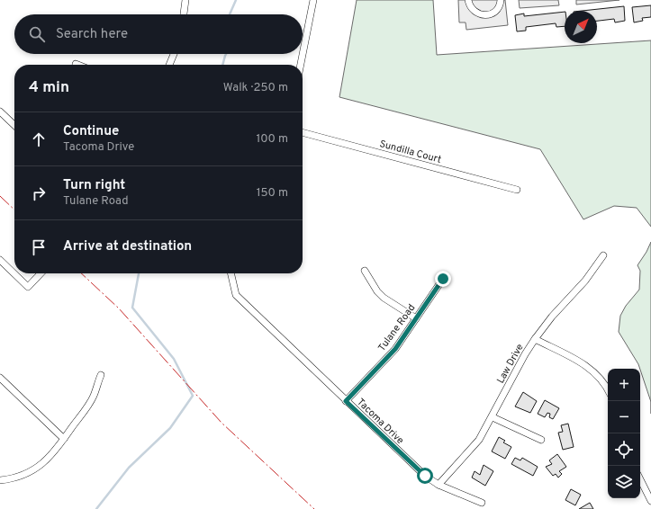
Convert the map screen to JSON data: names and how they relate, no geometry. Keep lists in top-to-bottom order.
{
  "streets": {
    "street": [
      "Sundilla Court",
      "Tulane Road",
      "Law Drive",
      "Tacoma Drive"
    ]
  },
  "crossings": [
    ["Tulane Road", "Tacoma Drive"],
    ["Law Drive", "Tacoma Drive"]
  ],
  "north": "top right",
  "page": {
    "search": "Search here",
    "heading": ["4 min", "Walk · 250 m"],
    "list": [
      ["Continue", "Tacoma Drive", "100 m"],
      ["Turn right", "Tulane Road", "150 m"],
      "Arrive at destination"
    ],
    "map_buttons": ["+", "−"]
  }
}
